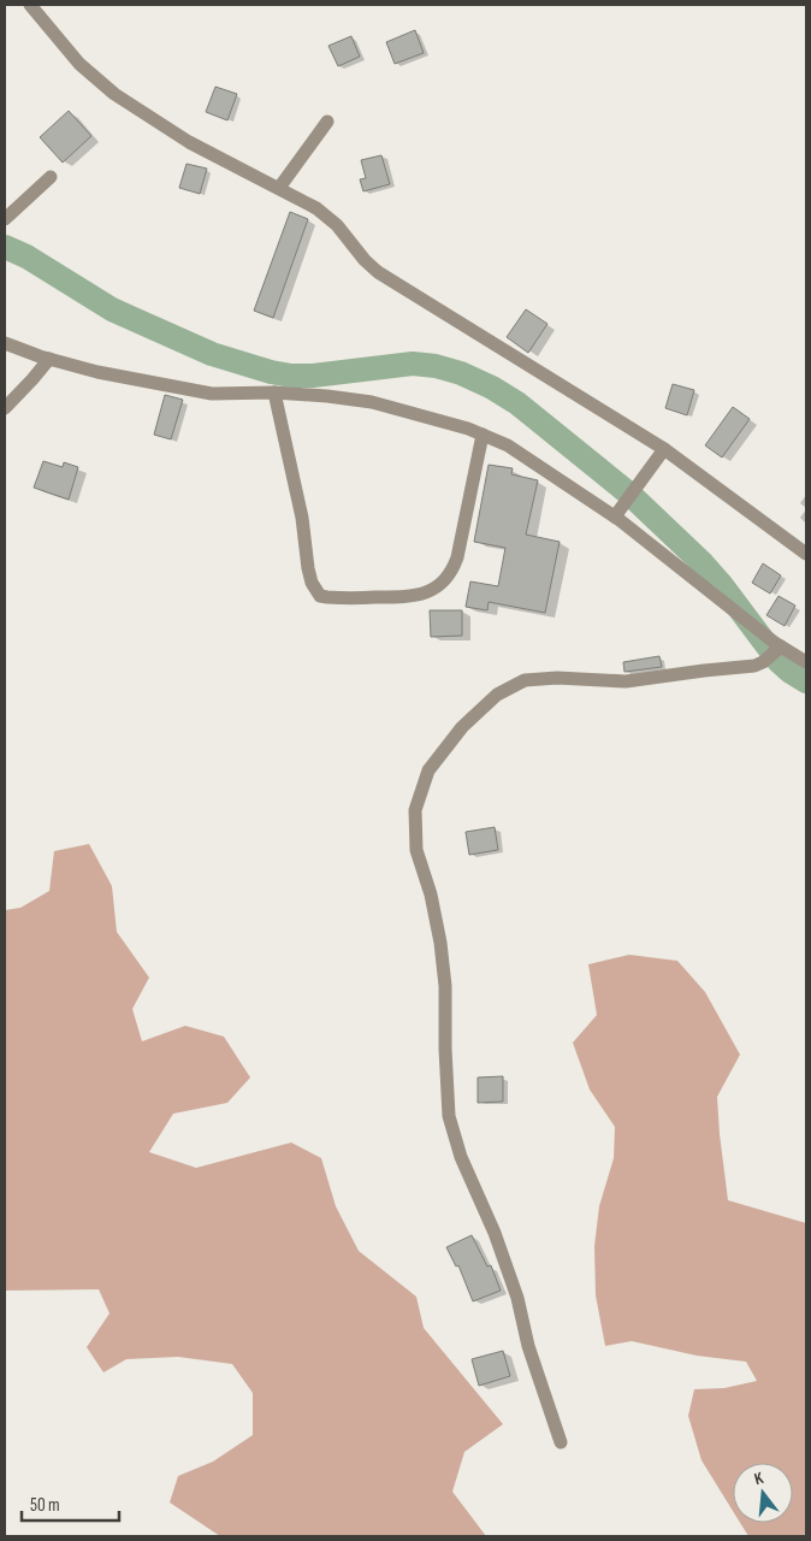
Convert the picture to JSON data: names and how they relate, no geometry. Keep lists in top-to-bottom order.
{
  "scale_bar": "50 m",
  "north": "top"
}
